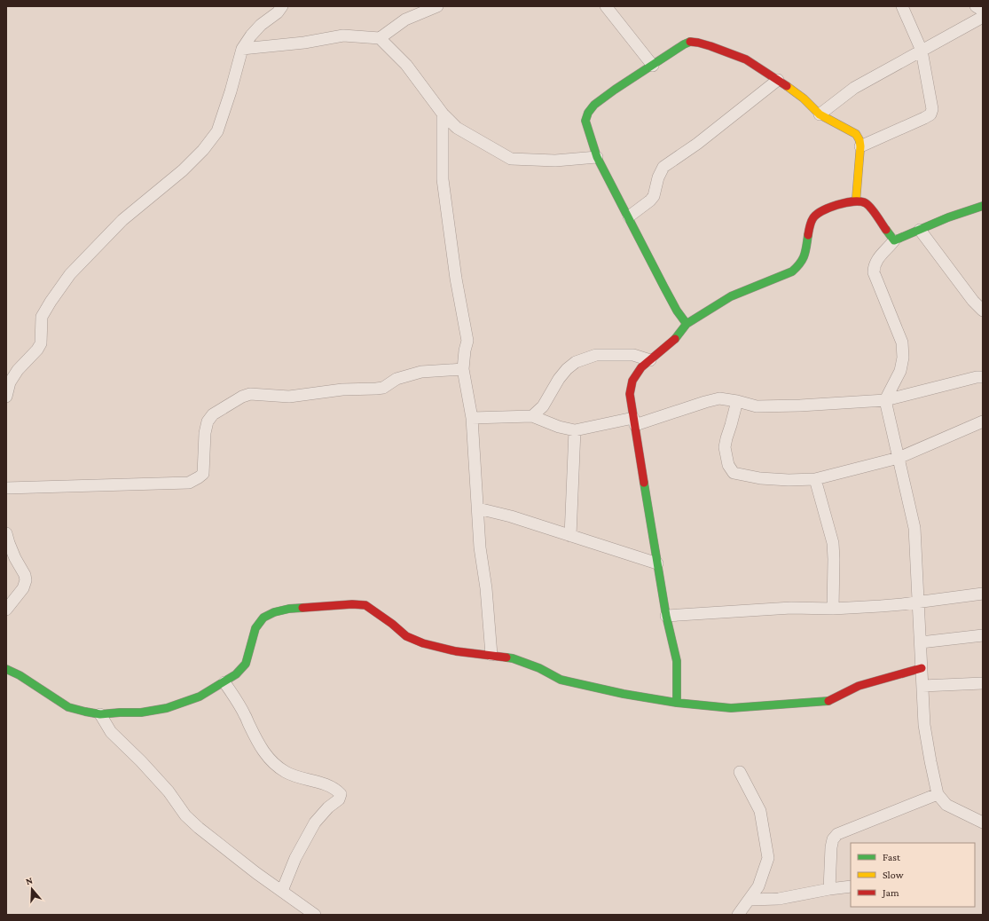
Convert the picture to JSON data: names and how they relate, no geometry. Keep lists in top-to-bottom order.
{
  "legend": ["Fast", "Slow", "Jam"],
  "north": "top"
}
